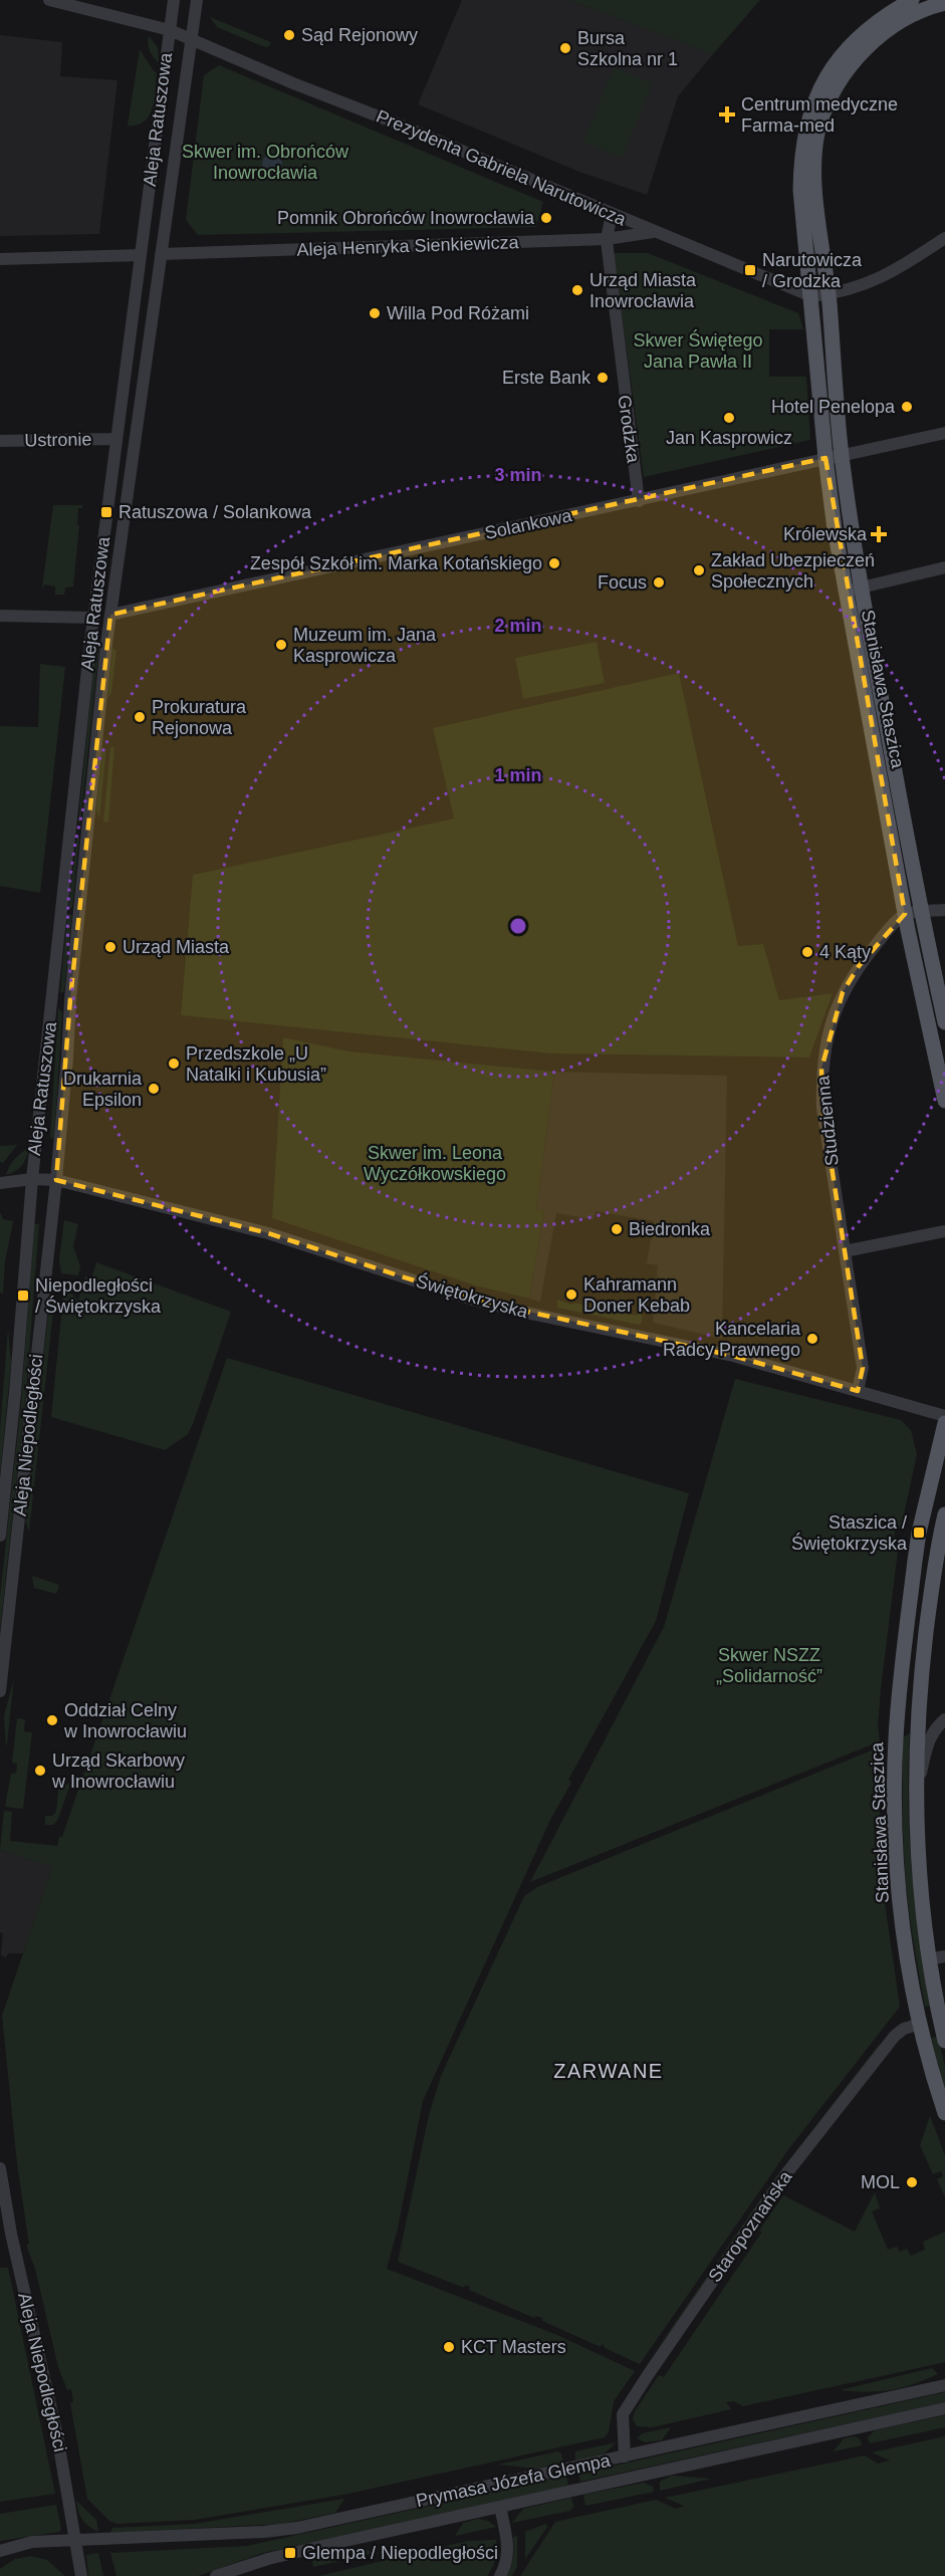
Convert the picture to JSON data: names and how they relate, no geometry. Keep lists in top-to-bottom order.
{
  "streets": {
    "main road": ["Stanisława Staszica"],
    "street": [
      "Aleja Ratuszowa",
      "Prezydenta Gabriela Narutowicza",
      "Aleja Henryka Sienkiewicza",
      "Grodzka",
      "Ustronie",
      "Solankowa",
      "Studzienna",
      "Świętokrzyska",
      "Aleja Niepodległości",
      "Staropoznańska",
      "Prymasa Józefa Glempa"
    ]
  },
  "crossings": [
    ["Aleja Ratuszowa", "Prezydenta Gabriela Narutowicza"],
    ["Aleja Ratuszowa", "Aleja Henryka Sienkiewicza"],
    ["Aleja Ratuszowa", "Ustronie"],
    ["Aleja Ratuszowa", "Solankowa"],
    ["Aleja Ratuszowa", "Świętokrzyska"],
    ["Aleja Ratuszowa", "Aleja Niepodległości"],
    ["Prezydenta Gabriela Narutowicza", "Aleja Henryka Sienkiewicza"],
    ["Prezydenta Gabriela Narutowicza", "Grodzka"],
    ["Prezydenta Gabriela Narutowicza", "Stanisława Staszica"],
    ["Aleja Henryka Sienkiewicza", "Grodzka"],
    ["Grodzka", "Solankowa"],
    ["Solankowa", "Stanisława Staszica"],
    ["Stanisława Staszica", "Studzienna"],
    ["Stanisława Staszica", "Staropoznańska"],
    ["Studzienna", "Świętokrzyska"],
    ["Świętokrzyska", "Aleja Niepodległości"],
    ["Aleja Niepodległości", "Prymasa Józefa Glempa"],
    ["Staropoznańska", "Prymasa Józefa Glempa"]
  ],
  "districts": ["ZARWANE"],
  "parks": [
    "Skwer im. Obrońców Inowrocławia",
    "Skwer Świętego Jana Pawła II",
    "Skwer im. Leona Wyczółkowskiego",
    "Skwer NSZZ „Solidarność”"
  ],
  "places": {
    "other": [
      "Sąd Rejonowy",
      "Bursa Szkolna nr 1",
      "Pomnik Obrońców Inowrocławia",
      "Urząd Miasta Inowrocławia",
      "Willa Pod Różami",
      "Erste Bank",
      "Hotel Penelopa",
      "Jan Kasprowicz",
      "Zespół Szkół im. Marka Kotańskiego",
      "Zakład Ubezpieczeń Społecznych",
      "Focus",
      "Muzeum im. Jana Kasprowicza",
      "Prokuratura Rejonowa",
      "Urząd Miasta",
      "4 Kąty",
      "Przedszkole „U Natalki i Kubusia”",
      "Drukarnia Epsilon",
      "Biedronka",
      "Kahramann Doner Kebab",
      "Kancelaria Radcy Prawnego",
      "Oddział Celny w Inowrocławiu",
      "Urząd Skarbowy w Inowrocławiu",
      "MOL",
      "KCT Masters"
    ],
    "health": ["Centrum medyczne Farma-med", "Królewska"],
    "transit": [
      "Narutowicza / Grodzka",
      "Ratuszowa / Solankowa",
      "Niepodległości / Świętokrzyska",
      "Staszica / Świętokrzyska",
      "Glempa / Niepodległości"
    ]
  },
  "rings": ["3 min", "2 min", "1 min"]
}
